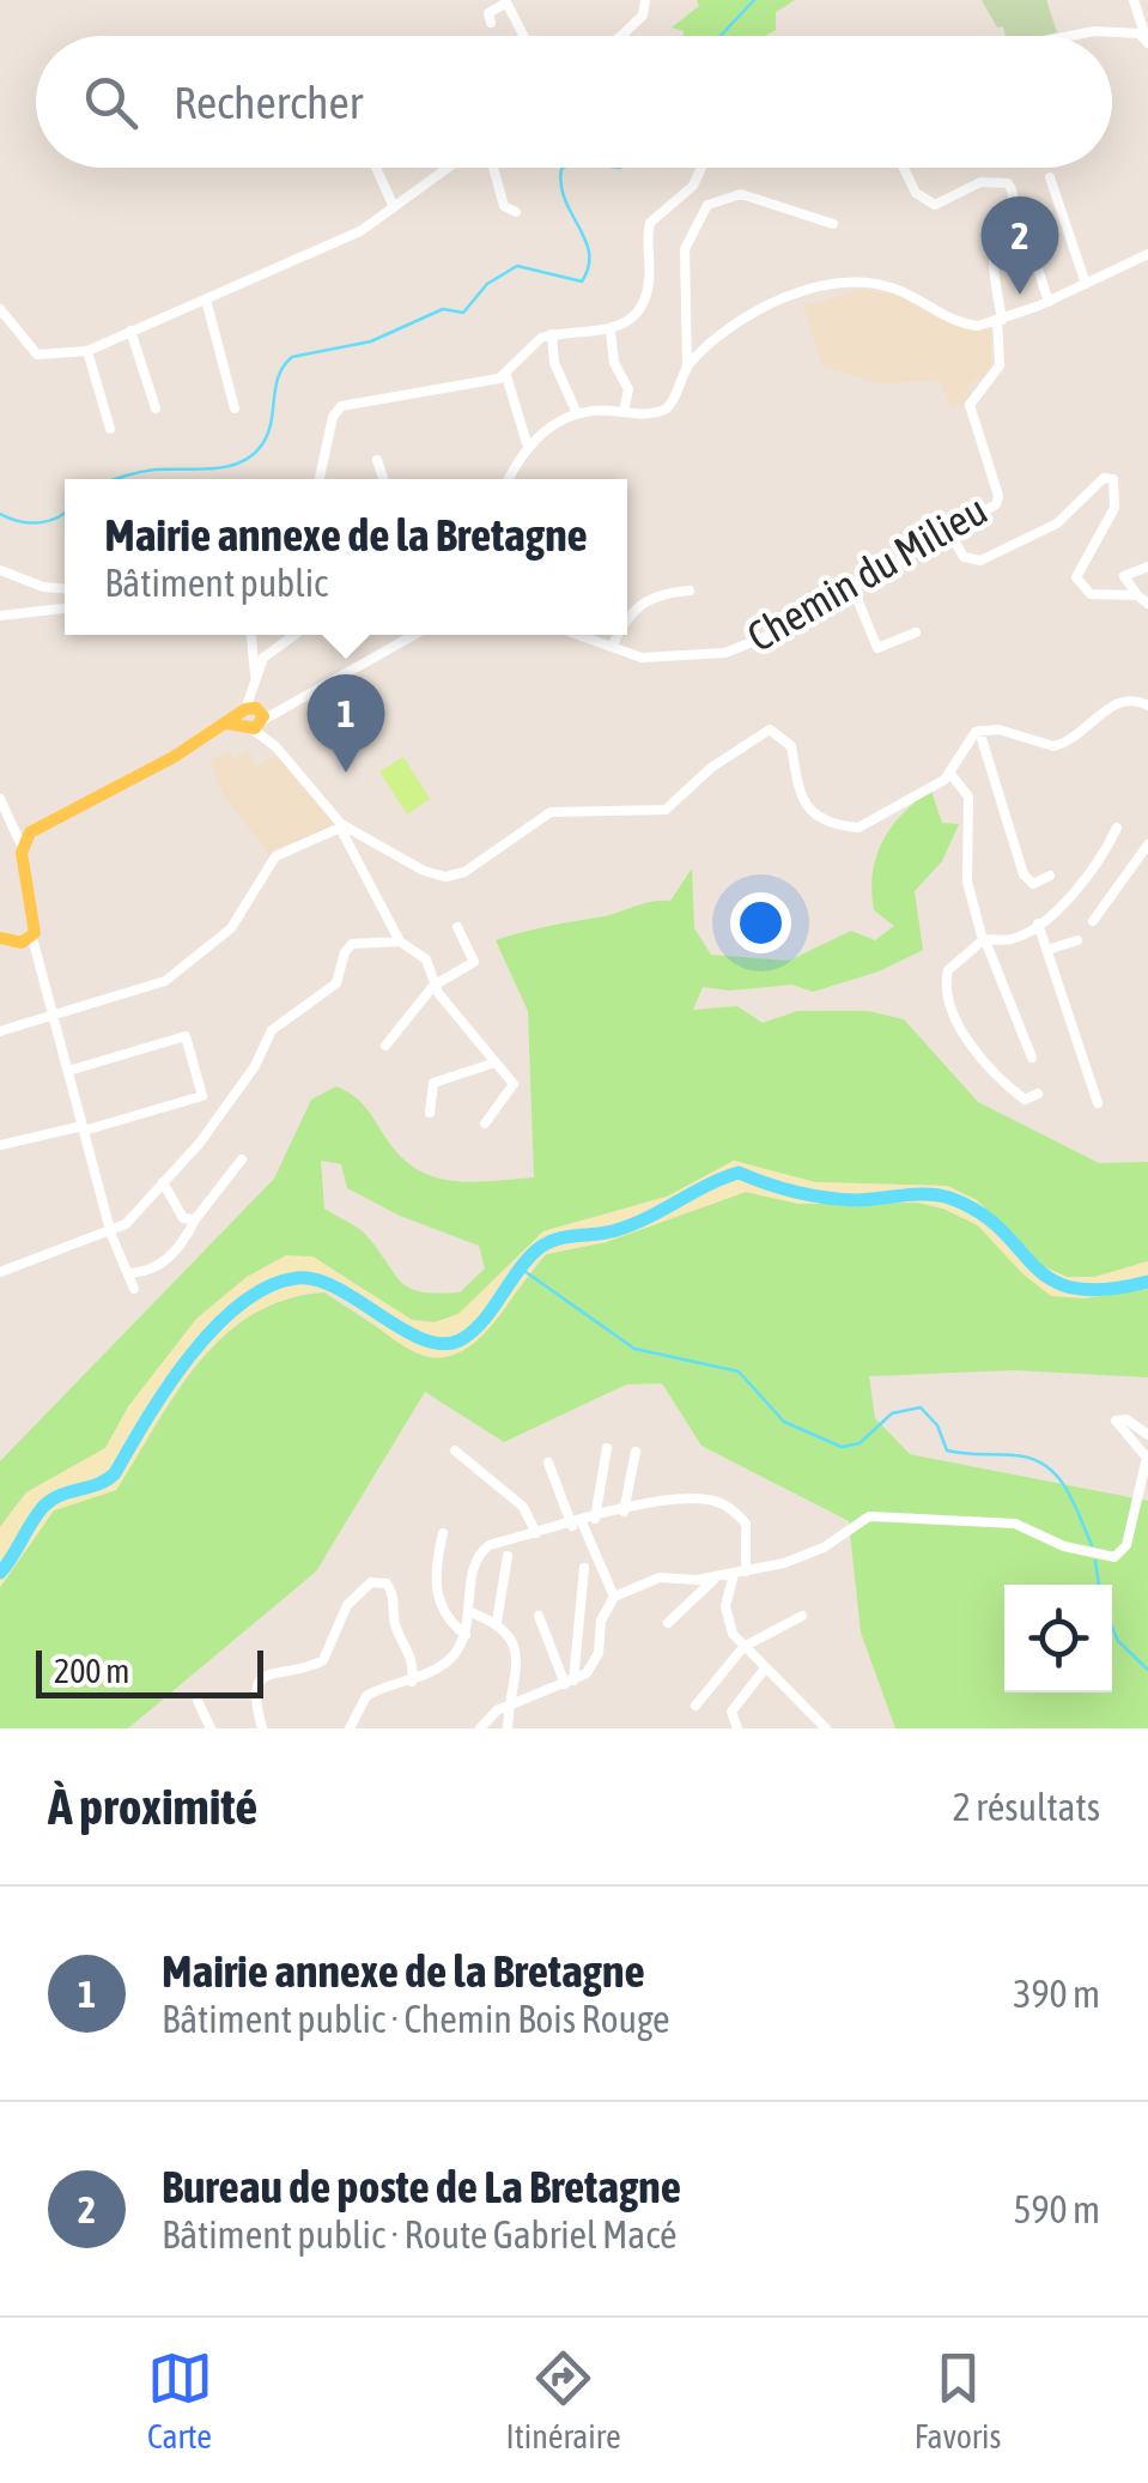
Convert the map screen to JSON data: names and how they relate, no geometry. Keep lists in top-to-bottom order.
{
  "streets": {
    "street": ["Chemin du Milieu"]
  },
  "scale_bar": "200 m",
  "page": {
    "search": "Rechercher",
    "pins": ["2", "1"],
    "popup": ["Mairie annexe de la Bretagne", "Bâtiment public"],
    "scale": "200 m",
    "heading": ["À proximité", "2 résultats"],
    "list": [
      {
        "mark": "1",
        "name": "Mairie annexe de la Bretagne",
        "note": "Bâtiment public · Chemin Bois Rouge",
        "value": "390 m"
      },
      {
        "mark": "2",
        "name": "Bureau de poste de La Bretagne",
        "note": "Bâtiment public · Route Gabriel Macé",
        "value": "590 m"
      }
    ],
    "nav": ["Carte", "Itinéraire", "Favoris"]
  }
}
